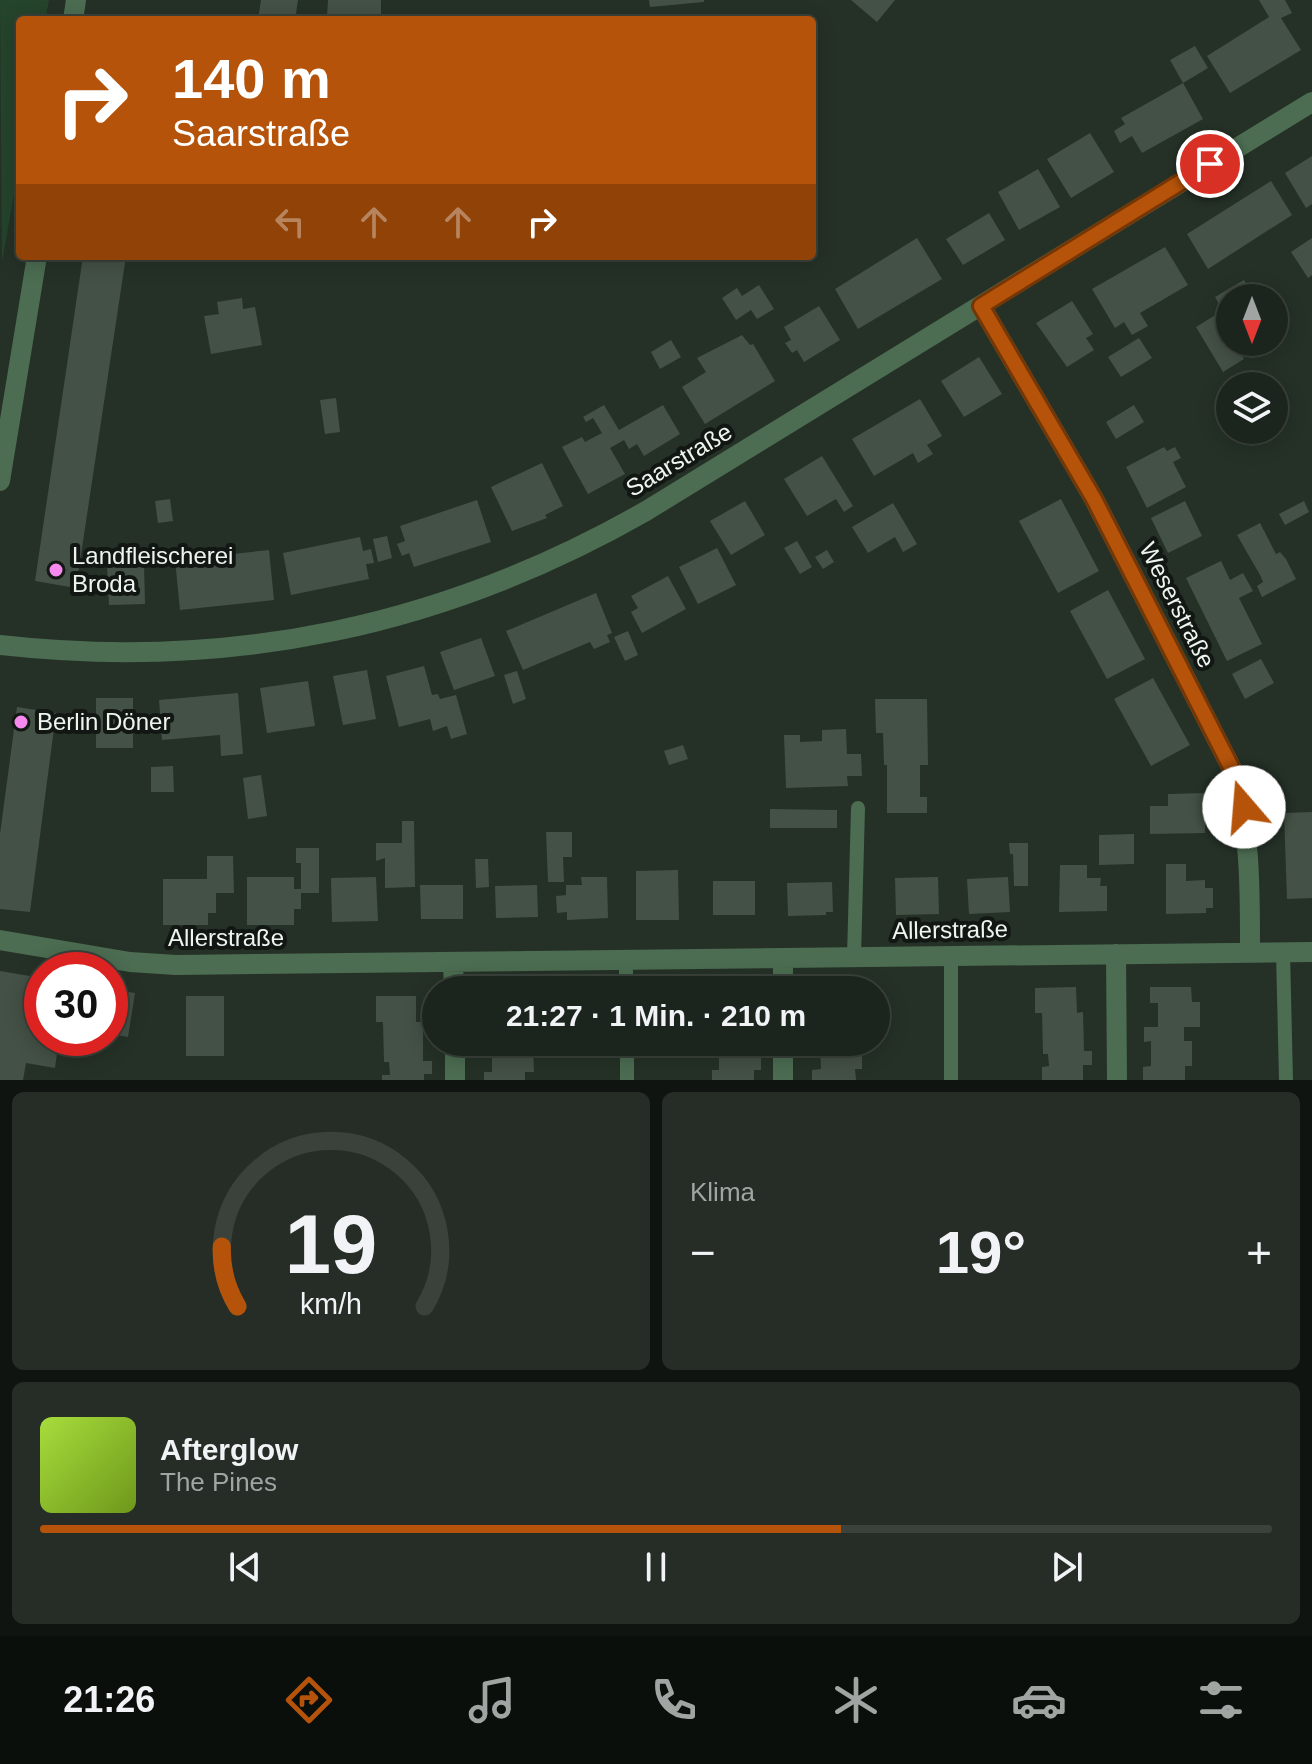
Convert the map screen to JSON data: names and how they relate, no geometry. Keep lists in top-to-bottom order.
{
  "streets": {
    "street": ["Saarstraße", "Weserstraße", "Allerstraße"]
  },
  "crossings": [
    ["Saarstraße", "Weserstraße"],
    ["Weserstraße", "Allerstraße"]
  ],
  "places": ["Landfleischerei Broda", "Berlin Döner"],
  "north": "bottom",
  "page": {
    "turn": ["140 m", "Saarstraße"],
    "limit": "30",
    "trip": "21:27 · 1 Min. · 210 m",
    "tile": "Klima",
    "heat": ["−", "19°", "+"],
    "song": ["Afterglow", "The Pines"],
    "tabs": "21:26",
    "gauge": ["19", "km/h"]
  }
}
